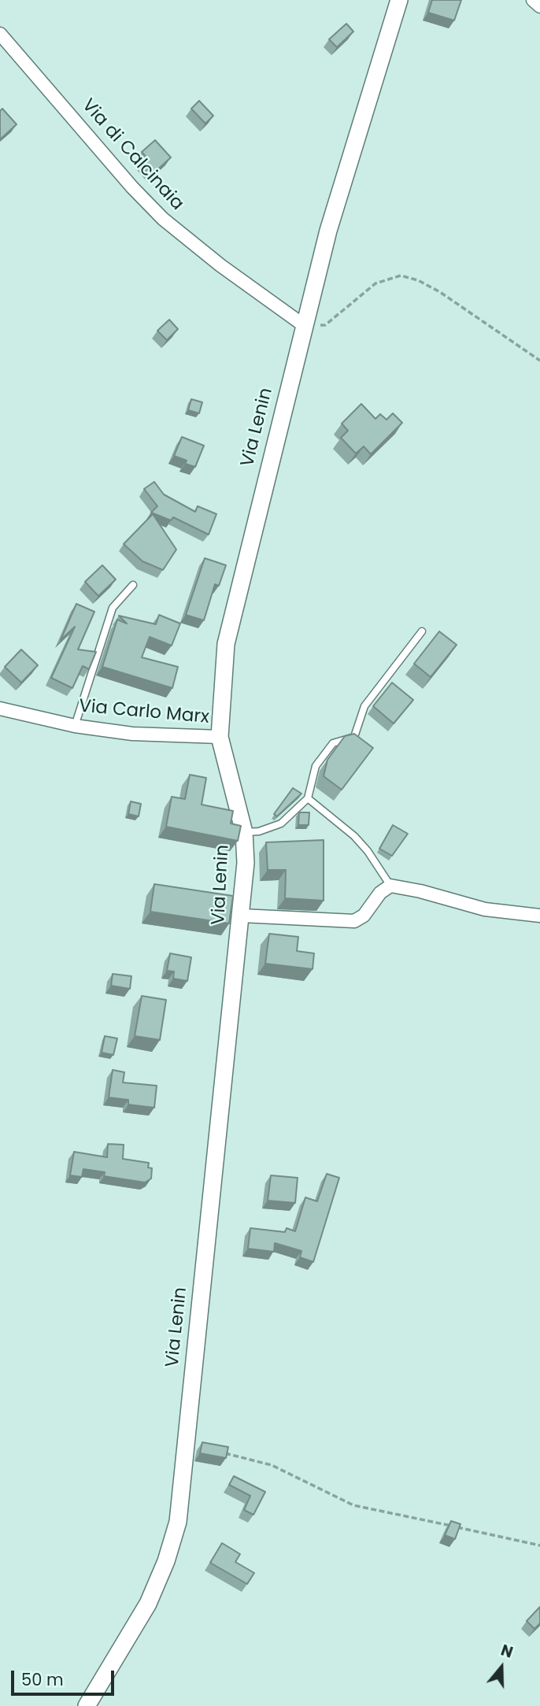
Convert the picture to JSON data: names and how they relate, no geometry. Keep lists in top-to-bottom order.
{
  "streets": {
    "street": ["Via di Calcinaia", "Via Lenin", "Via Carlo Marx"]
  },
  "crossings": [
    ["Via di Calcinaia", "Via Lenin"],
    ["Via Lenin", "Via Carlo Marx"]
  ],
  "scale_bar": "50 m",
  "north": "top"
}
